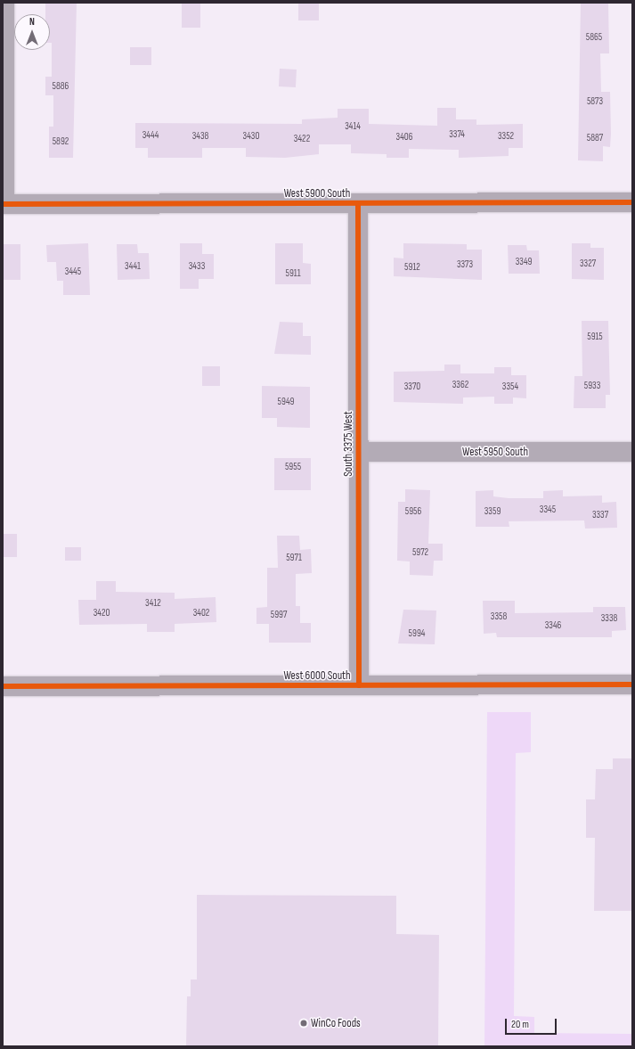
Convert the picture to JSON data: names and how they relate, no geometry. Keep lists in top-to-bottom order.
{
  "streets": {
    "street": [
      "West 5900 South",
      "South 3375 West",
      "West 5950 South",
      "West 6000 South"
    ]
  },
  "crossings": [
    ["West 5900 South", "South 3375 West"],
    ["South 3375 West", "West 5950 South"],
    ["South 3375 West", "West 6000 South"]
  ],
  "places": ["WinCo Foods"],
  "house_numbers": [
    "5865",
    "5886",
    "5873",
    "3414",
    "3374",
    "3444",
    "3438",
    "3430",
    "3352",
    "3406",
    "5887",
    "3422",
    "5892",
    "3349",
    "3327",
    "3373",
    "3441",
    "3433",
    "5912",
    "3445",
    "5911",
    "5915",
    "3362",
    "5933",
    "3370",
    "3354",
    "5949",
    "5955",
    "3345",
    "5956",
    "3359",
    "3337",
    "5972",
    "5971",
    "3412",
    "3420",
    "3402",
    "5997",
    "3358",
    "3338",
    "3346",
    "5994"
  ],
  "scale_bar": "20 m",
  "north": "top"
}
